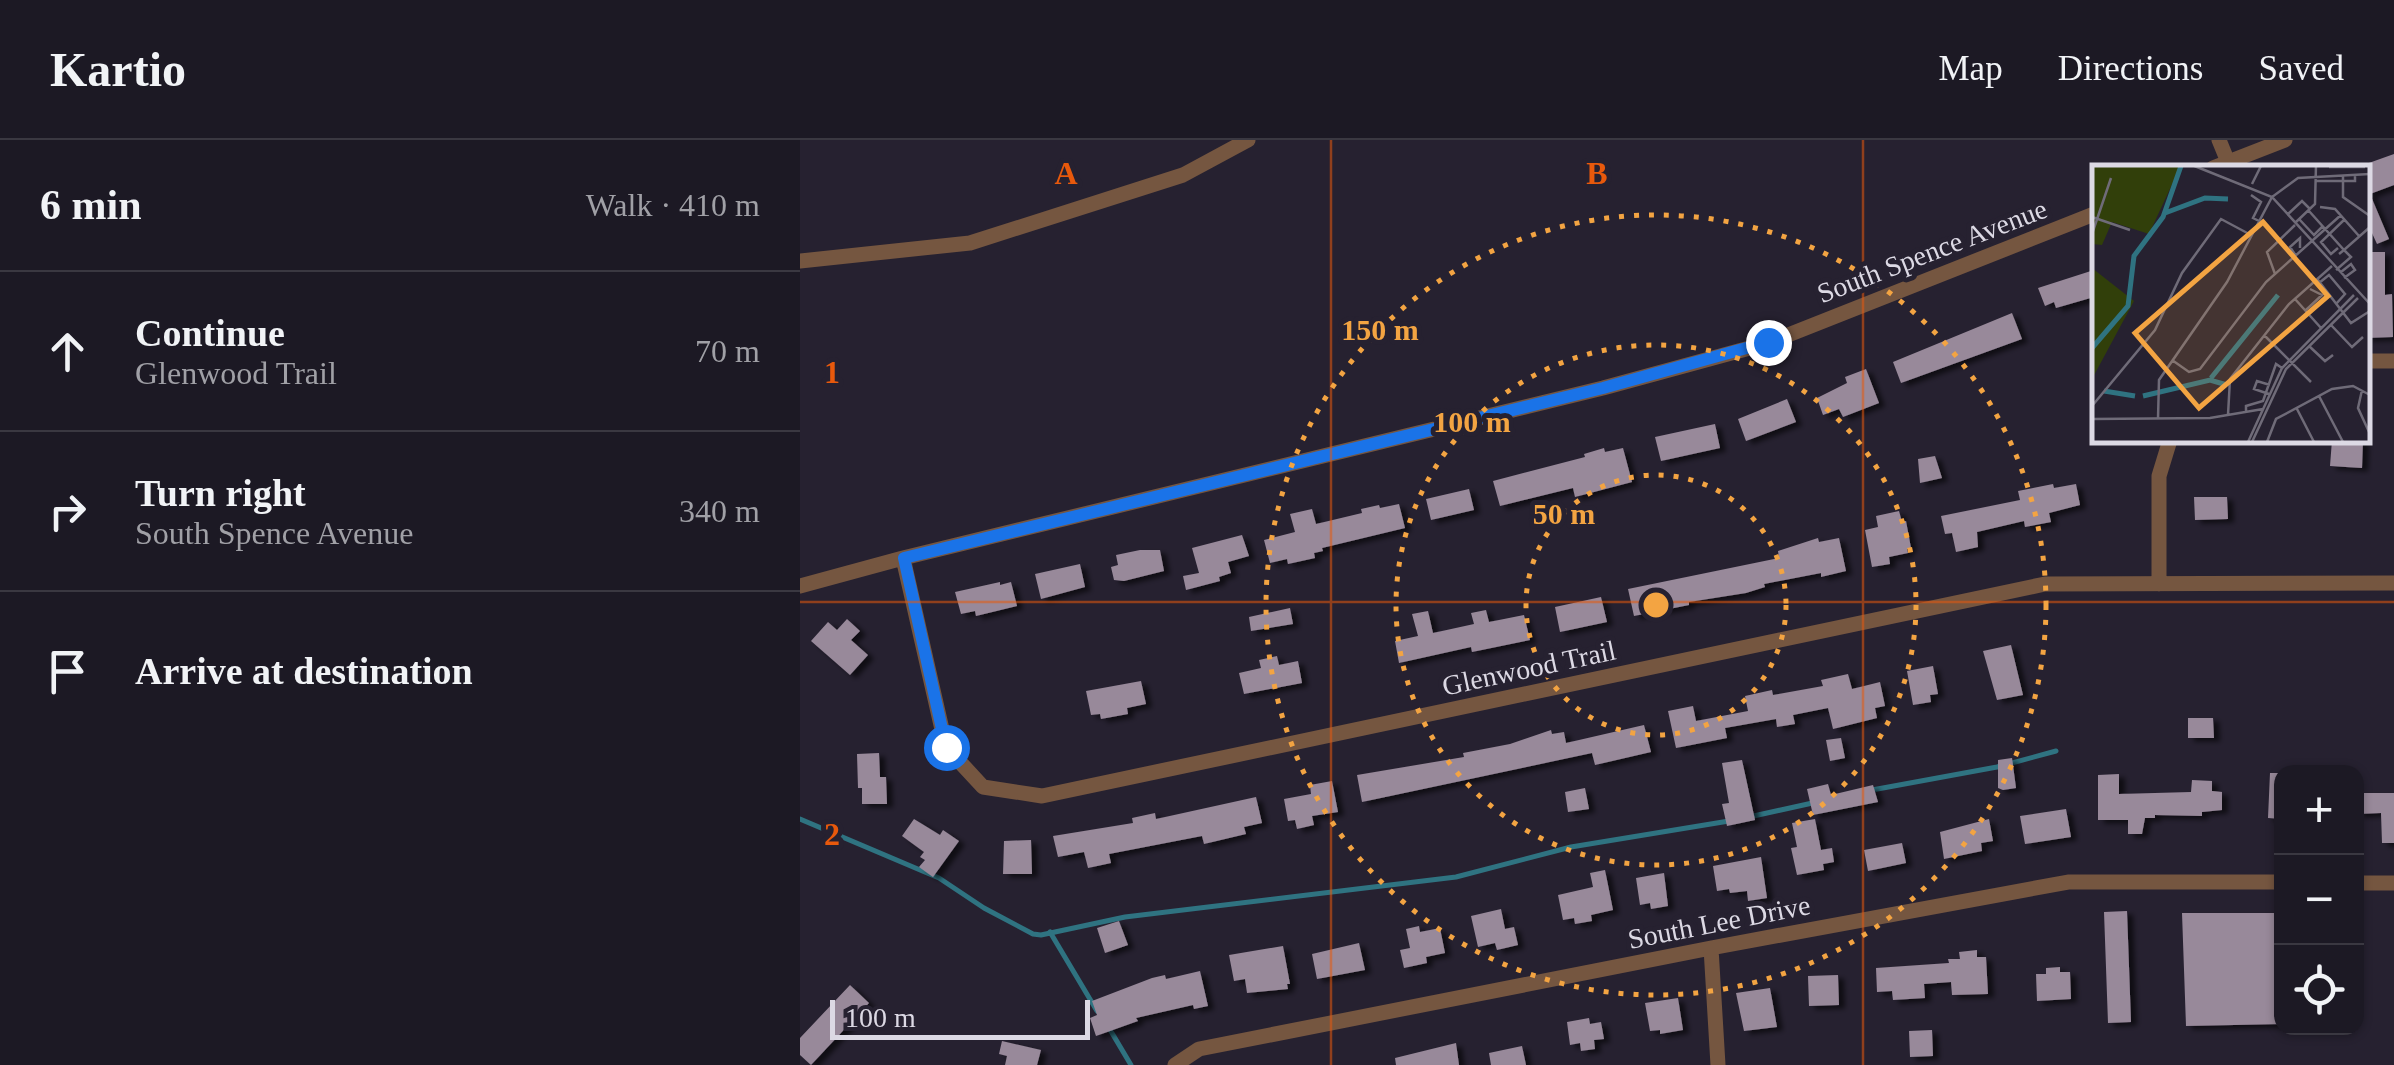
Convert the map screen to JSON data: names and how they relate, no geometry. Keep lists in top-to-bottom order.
{
  "streets": {
    "street": ["South Spence Avenue", "Glenwood Trail", "South Lee Drive"]
  },
  "crossings": [
    ["South Spence Avenue", "Glenwood Trail"]
  ],
  "scale_bar": "100 m",
  "page": {
    "header": "Kartio",
    "nav": ["Map", "Directions", "Saved"],
    "heading": ["6 min", "Walk · 410 m"],
    "list": [
      ["Continue", "Glenwood Trail", "70 m"],
      ["Turn right", "South Spence Avenue", "340 m"],
      "Arrive at destination"
    ],
    "map_buttons": ["+", "−"],
    "scale": "100 m"
  },
  "grid": {
    "columns": ["A", "B"],
    "rows": ["1", "2"]
  },
  "rings": ["150 m", "100 m", "50 m"]
}
